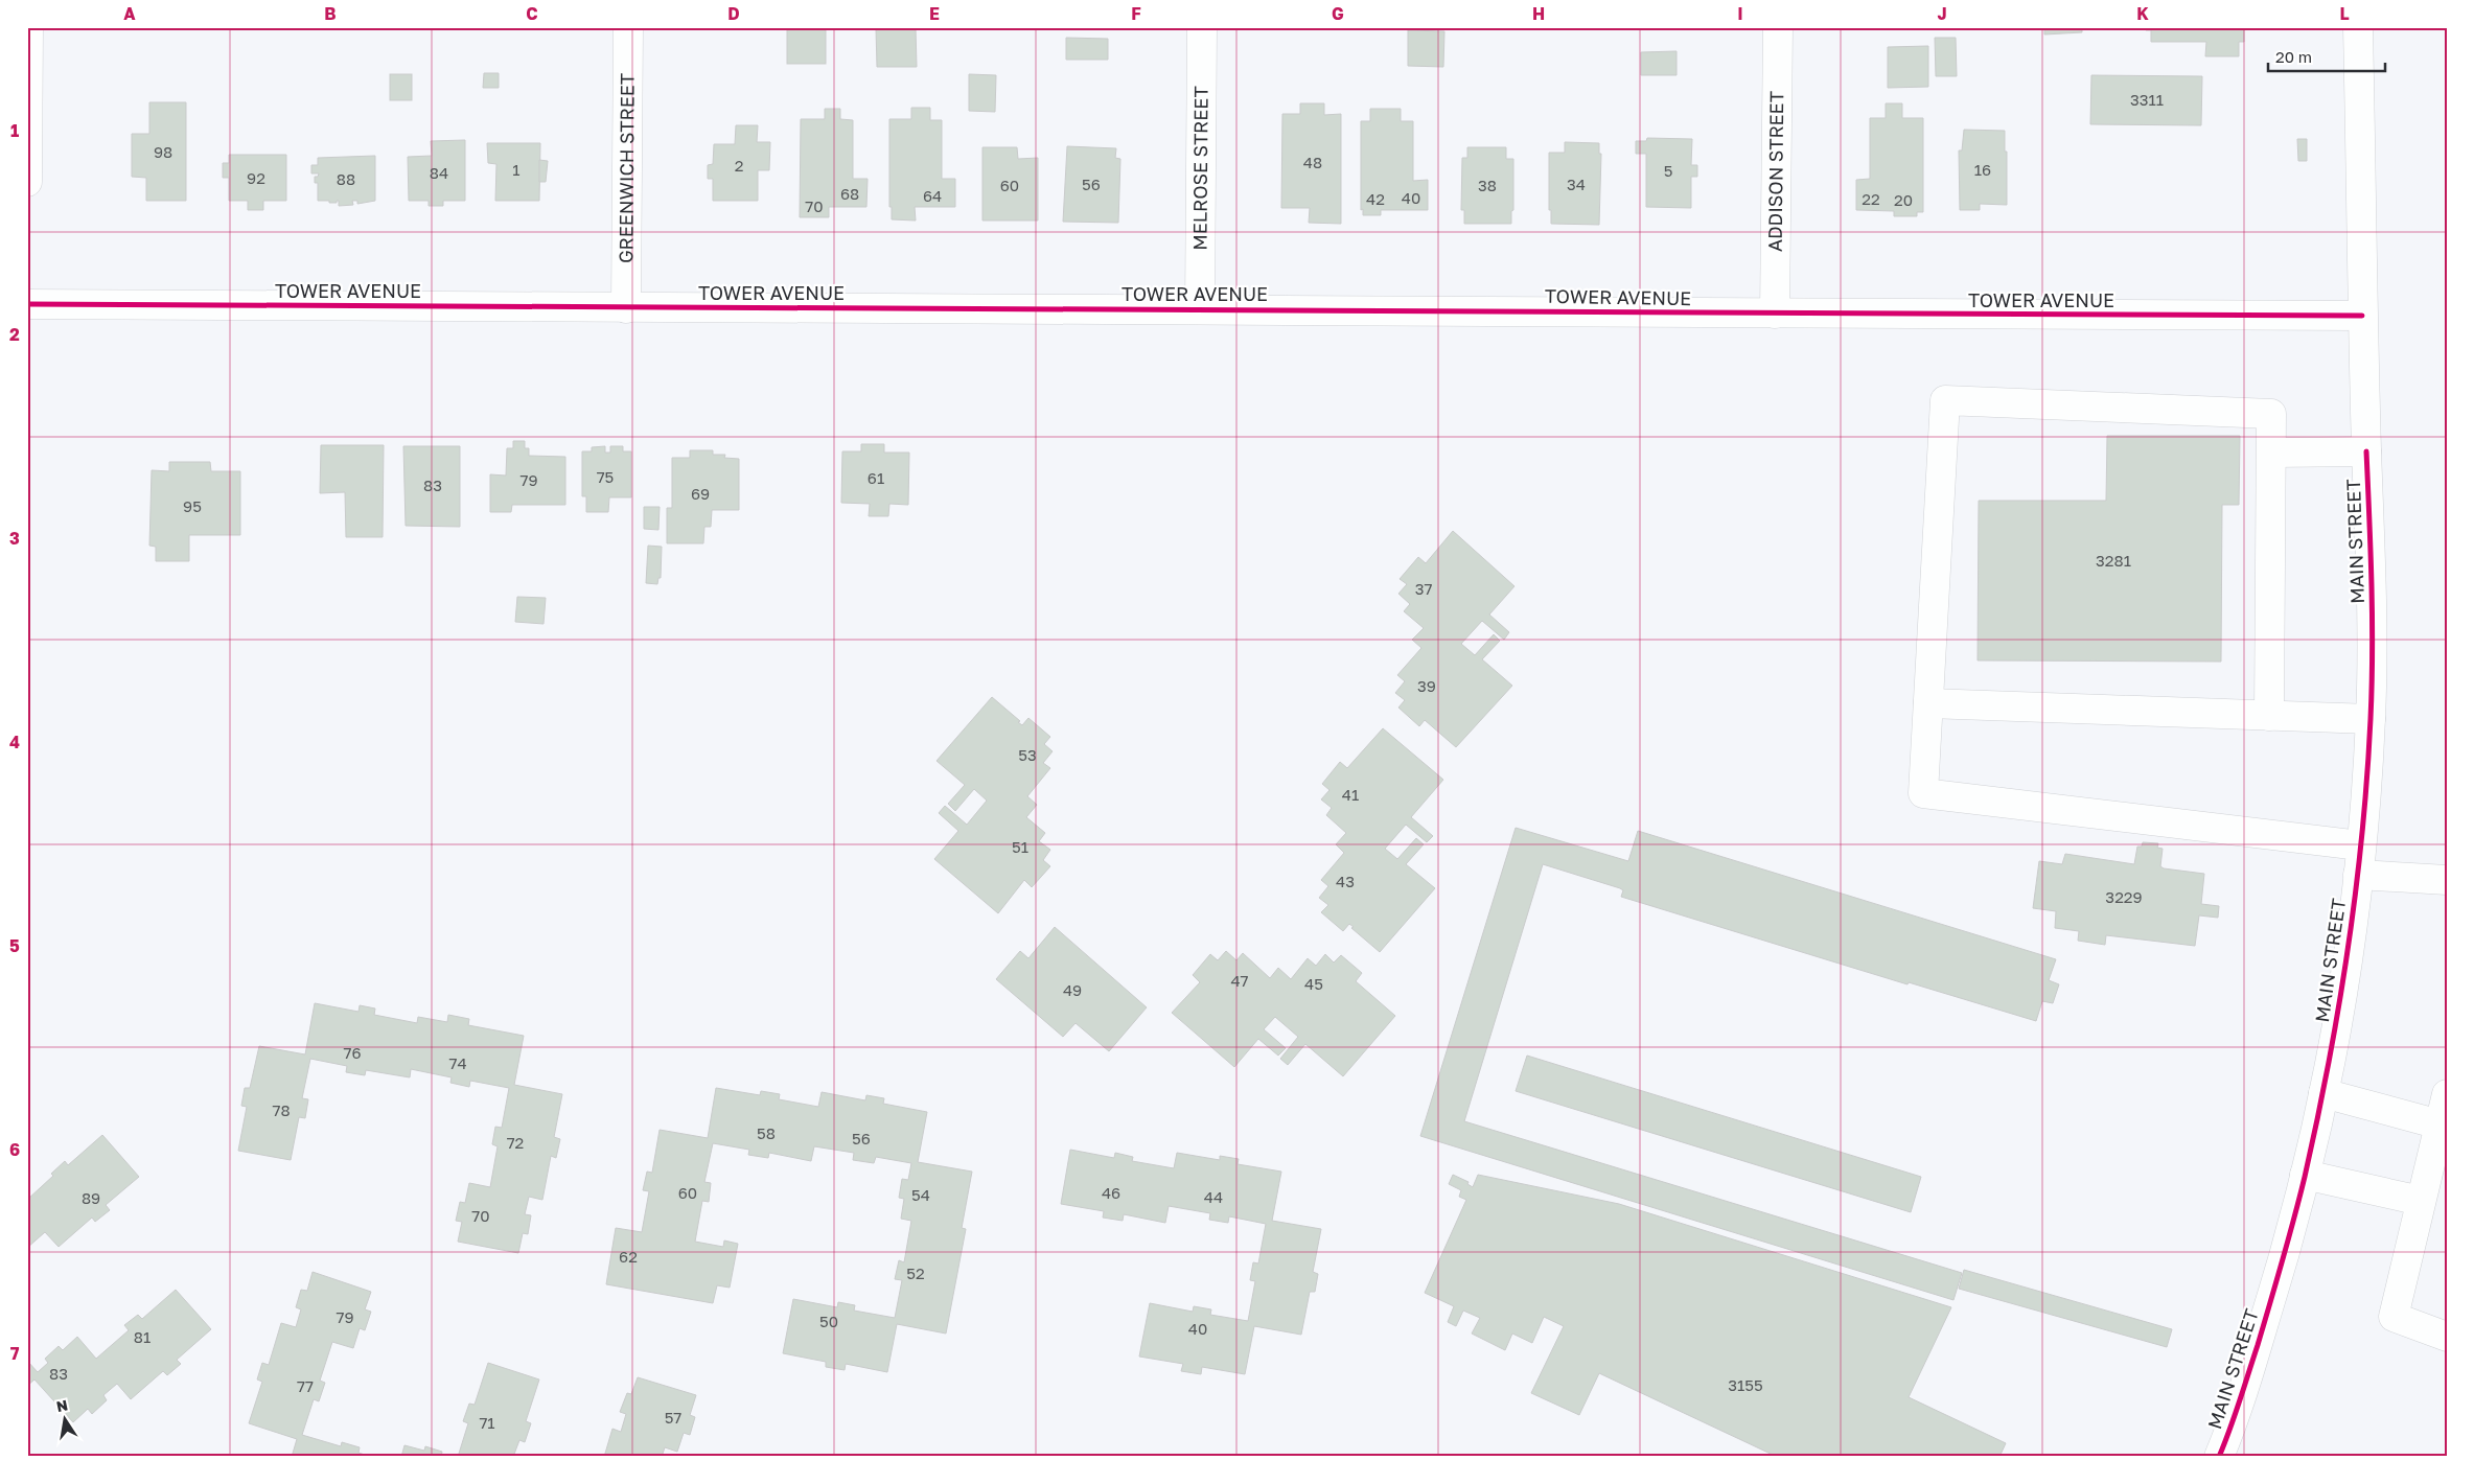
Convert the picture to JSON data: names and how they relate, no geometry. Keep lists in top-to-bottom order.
{
  "streets": {
    "main road": [
      "GREENWICH STREET",
      "MELROSE STREET",
      "ADDISON STREET",
      "TOWER AVENUE",
      "MAIN STREET"
    ]
  },
  "crossings": [
    ["GREENWICH STREET", "TOWER AVENUE"],
    ["MELROSE STREET", "TOWER AVENUE"],
    ["ADDISON STREET", "TOWER AVENUE"],
    ["TOWER AVENUE", "MAIN STREET"]
  ],
  "house_numbers": [
    "3311",
    "98",
    "48",
    "2",
    "1",
    "16",
    "5",
    "84",
    "92",
    "88",
    "56",
    "34",
    "60",
    "38",
    "68",
    "64",
    "40",
    "42",
    "22",
    "20",
    "70",
    "75",
    "61",
    "79",
    "83",
    "69",
    "95",
    "3281",
    "37",
    "39",
    "53",
    "41",
    "51",
    "43",
    "3229",
    "47",
    "45",
    "49",
    "76",
    "74",
    "78",
    "58",
    "56",
    "72",
    "60",
    "46",
    "54",
    "44",
    "89",
    "70",
    "62",
    "52",
    "79",
    "50",
    "40",
    "81",
    "83",
    "3155",
    "77",
    "57",
    "71"
  ],
  "scale_bar": "20 m",
  "north": "top",
  "grid": {
    "columns": [
      "A",
      "B",
      "C",
      "D",
      "E",
      "F",
      "G",
      "H",
      "I",
      "J",
      "K",
      "L"
    ],
    "rows": [
      "1",
      "2",
      "3",
      "4",
      "5",
      "6",
      "7"
    ]
  }
}
